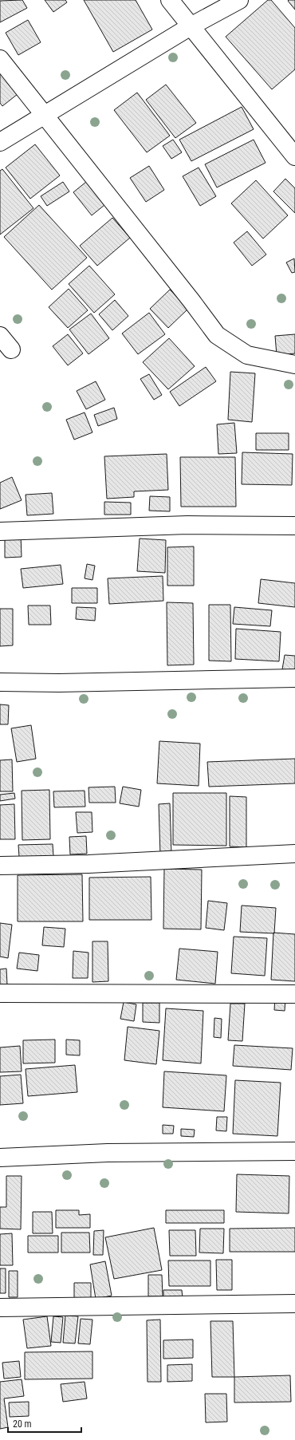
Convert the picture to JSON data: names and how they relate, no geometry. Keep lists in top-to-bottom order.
{
  "scale_bar": "20 m"
}
